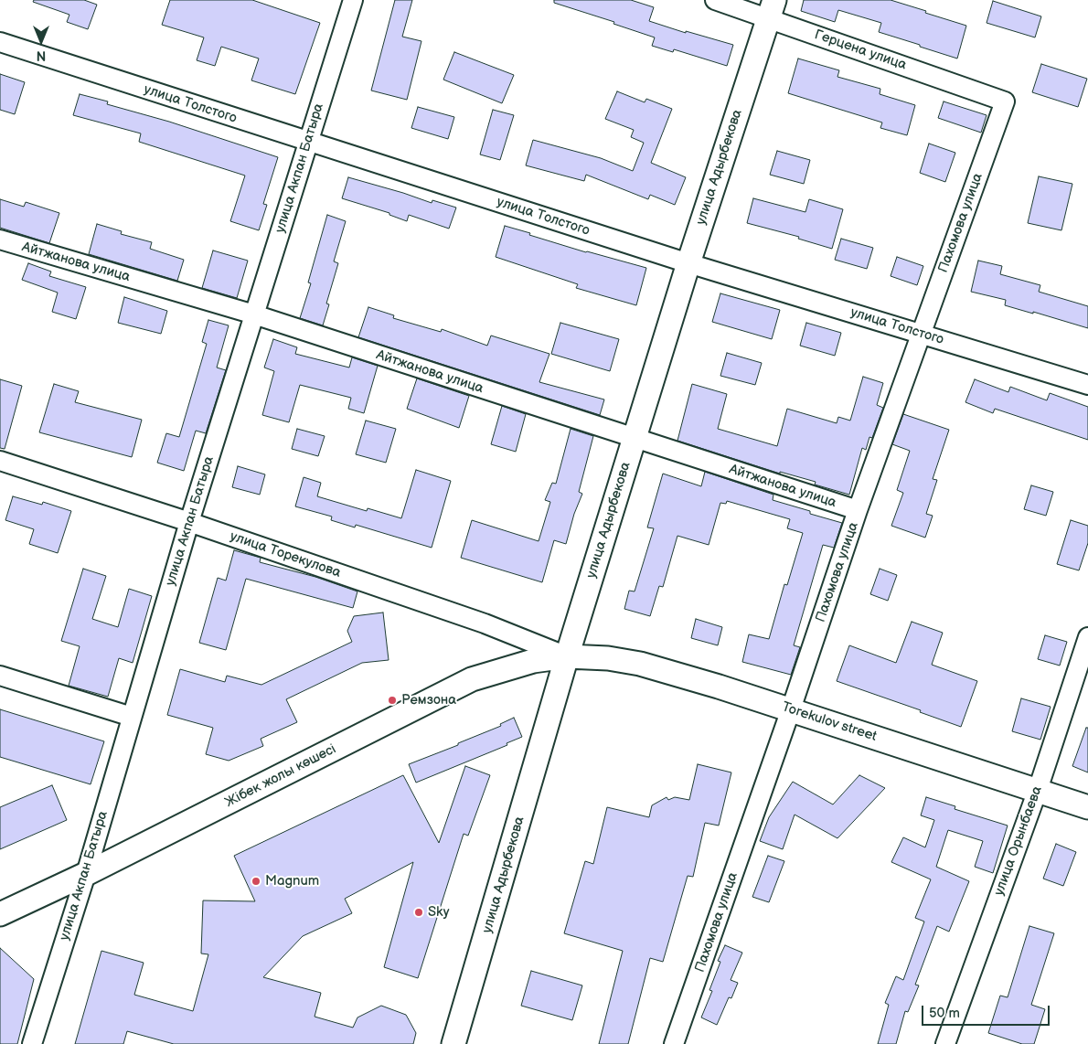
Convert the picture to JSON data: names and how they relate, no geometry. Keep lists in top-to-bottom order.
{
  "streets": {
    "main road": ["улица Адырбекова", "Torekulov street", "Жібек жолы көшесі"],
    "street": [
      "Герцена улица",
      "улица Толстого",
      "улица Акпан Батыра",
      "Пахомова улица",
      "Айтжанова улица",
      "улица Торекулова",
      "улица Орынбаева"
    ]
  },
  "crossings": [
    ["Герцена улица", "улица Адырбекова"],
    ["Герцена улица", "Пахомова улица"],
    ["улица Толстого", "улица Адырбекова"],
    ["улица Толстого", "улица Акпан Батыра"],
    ["улица Толстого", "Пахомова улица"],
    ["улица Адырбекова", "Айтжанова улица"],
    ["улица Адырбекова", "улица Торекулова"],
    ["улица Адырбекова", "Torekulov street"],
    ["улица Адырбекова", "Жібек жолы көшесі"],
    ["улица Акпан Батыра", "Айтжанова улица"],
    ["улица Акпан Батыра", "улица Торекулова"],
    ["улица Акпан Батыра", "Жібек жолы көшесі"],
    ["Пахомова улица", "Айтжанова улица"],
    ["Пахомова улица", "Torekulov street"],
    ["улица Торекулова", "Torekulov street"],
    ["улица Торекулова", "Жібек жолы көшесі"],
    ["Torekulov street", "Жібек жолы көшесі"],
    ["Torekulov street", "улица Орынбаева"]
  ],
  "places": ["Ремзона", "Magnum", "Sky"],
  "scale_bar": "50 m",
  "north": "bottom"
}
